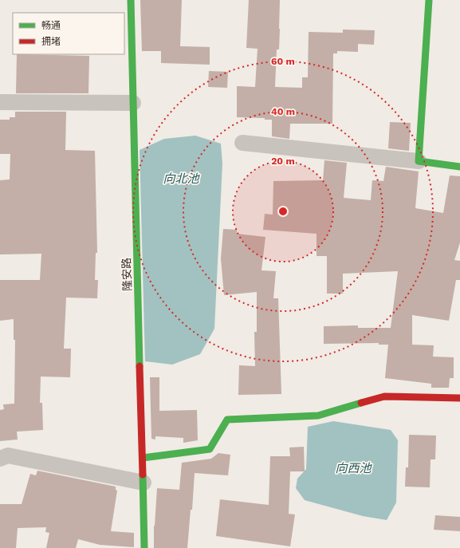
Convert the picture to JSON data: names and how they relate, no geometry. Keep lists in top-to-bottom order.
{
  "streets": {
    "street": ["隆安路"]
  },
  "water": ["向北池", "向西池"],
  "legend": ["畅通", "拥堵"],
  "rings": ["60 m", "40 m", "20 m"]
}
